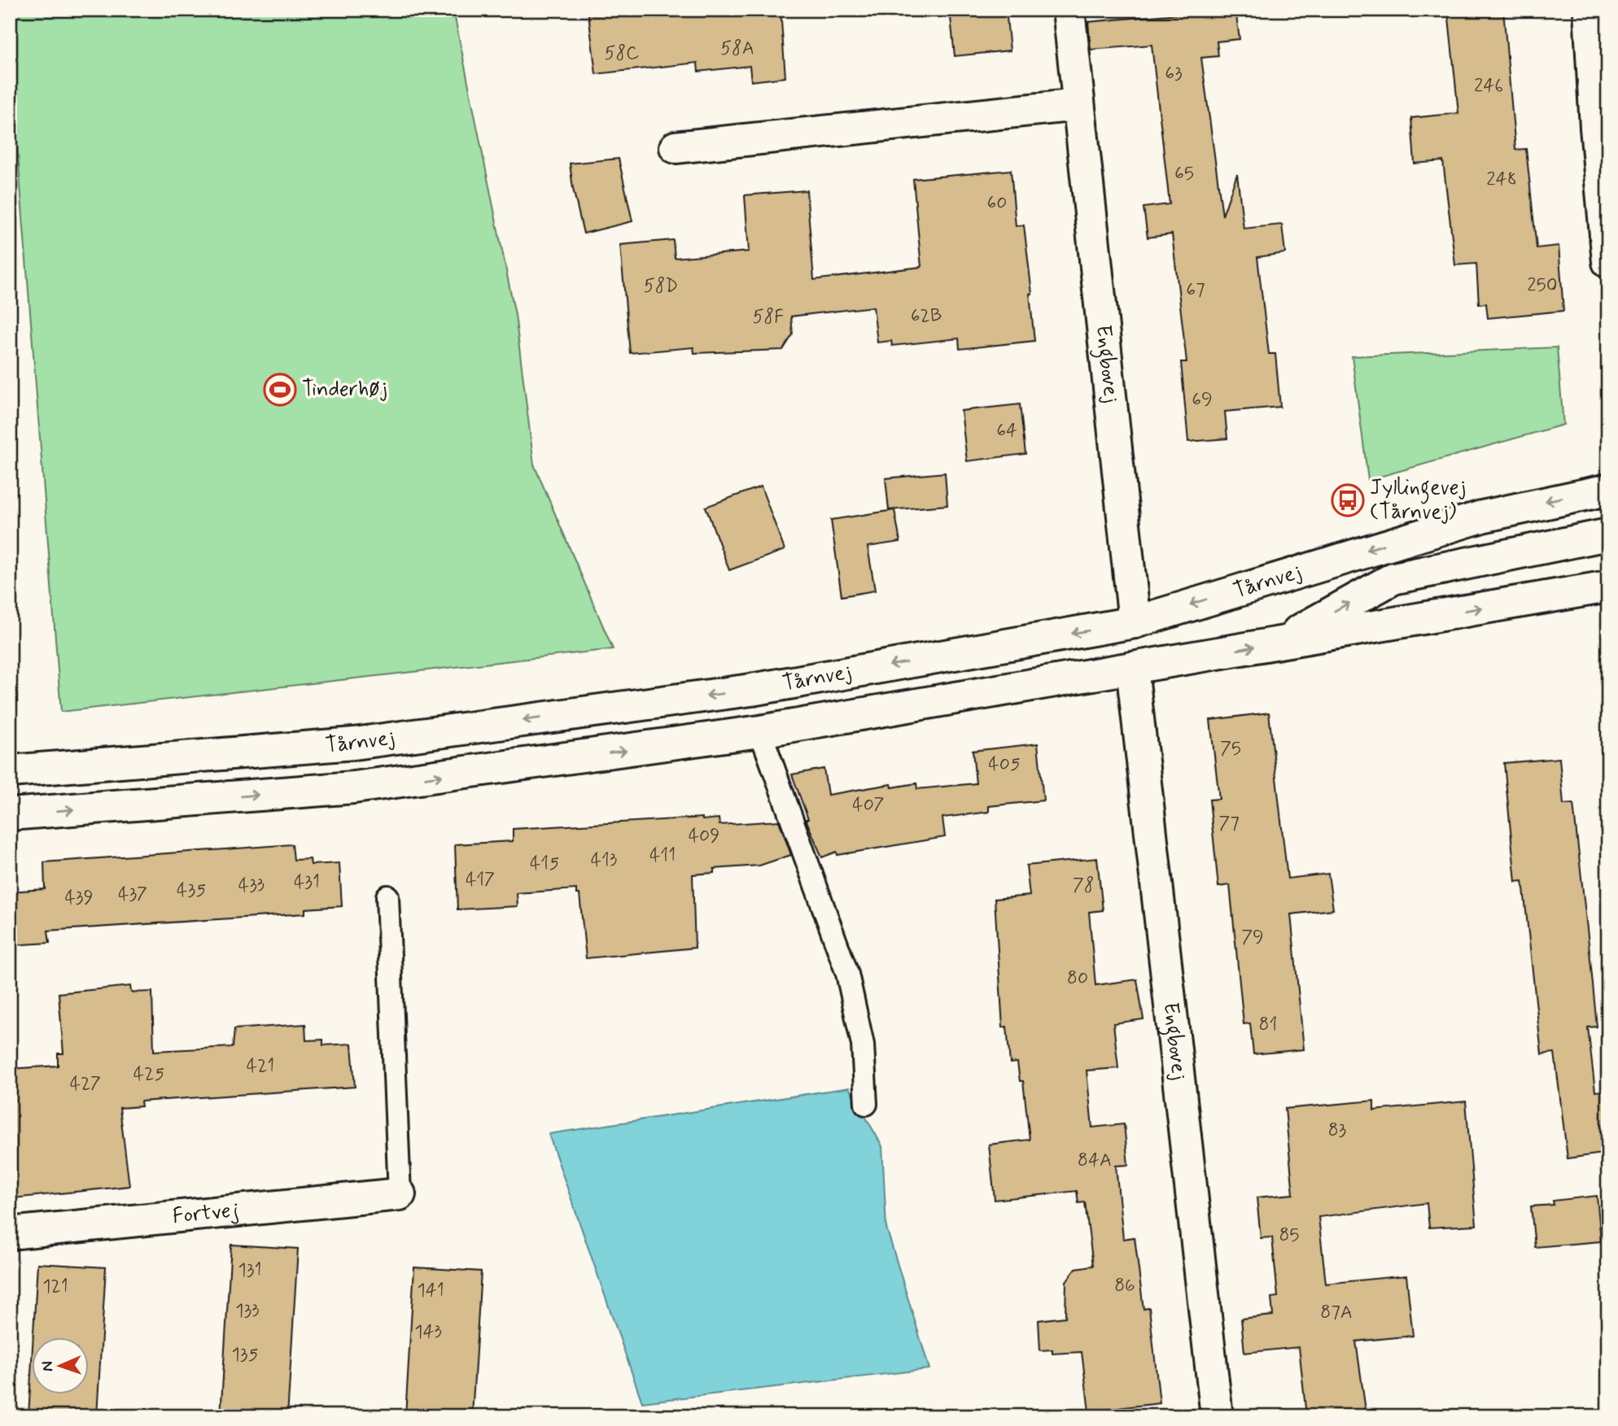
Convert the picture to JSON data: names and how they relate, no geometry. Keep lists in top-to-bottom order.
{
  "streets": {
    "street": ["Engbovej", "Tårnvej", "Fortvej"]
  },
  "crossings": [
    ["Engbovej", "Tårnvej"]
  ],
  "places": {
    "sports": ["Tinderhøj"],
    "bus stop": ["Jyllingevej (Tårnvej)"]
  },
  "house_numbers": [
    "58A",
    "58C",
    "63",
    "246",
    "65",
    "248",
    "60",
    "250",
    "58D",
    "67",
    "62B",
    "58F",
    "69",
    "64",
    "75",
    "405",
    "407",
    "77",
    "409",
    "411",
    "413",
    "415",
    "417",
    "431",
    "433",
    "78",
    "435",
    "437",
    "439",
    "79",
    "80",
    "81",
    "421",
    "425",
    "427",
    "83",
    "84A",
    "85",
    "131",
    "86",
    "121",
    "141",
    "133",
    "87A",
    "143",
    "135"
  ],
  "north": "left"
}
